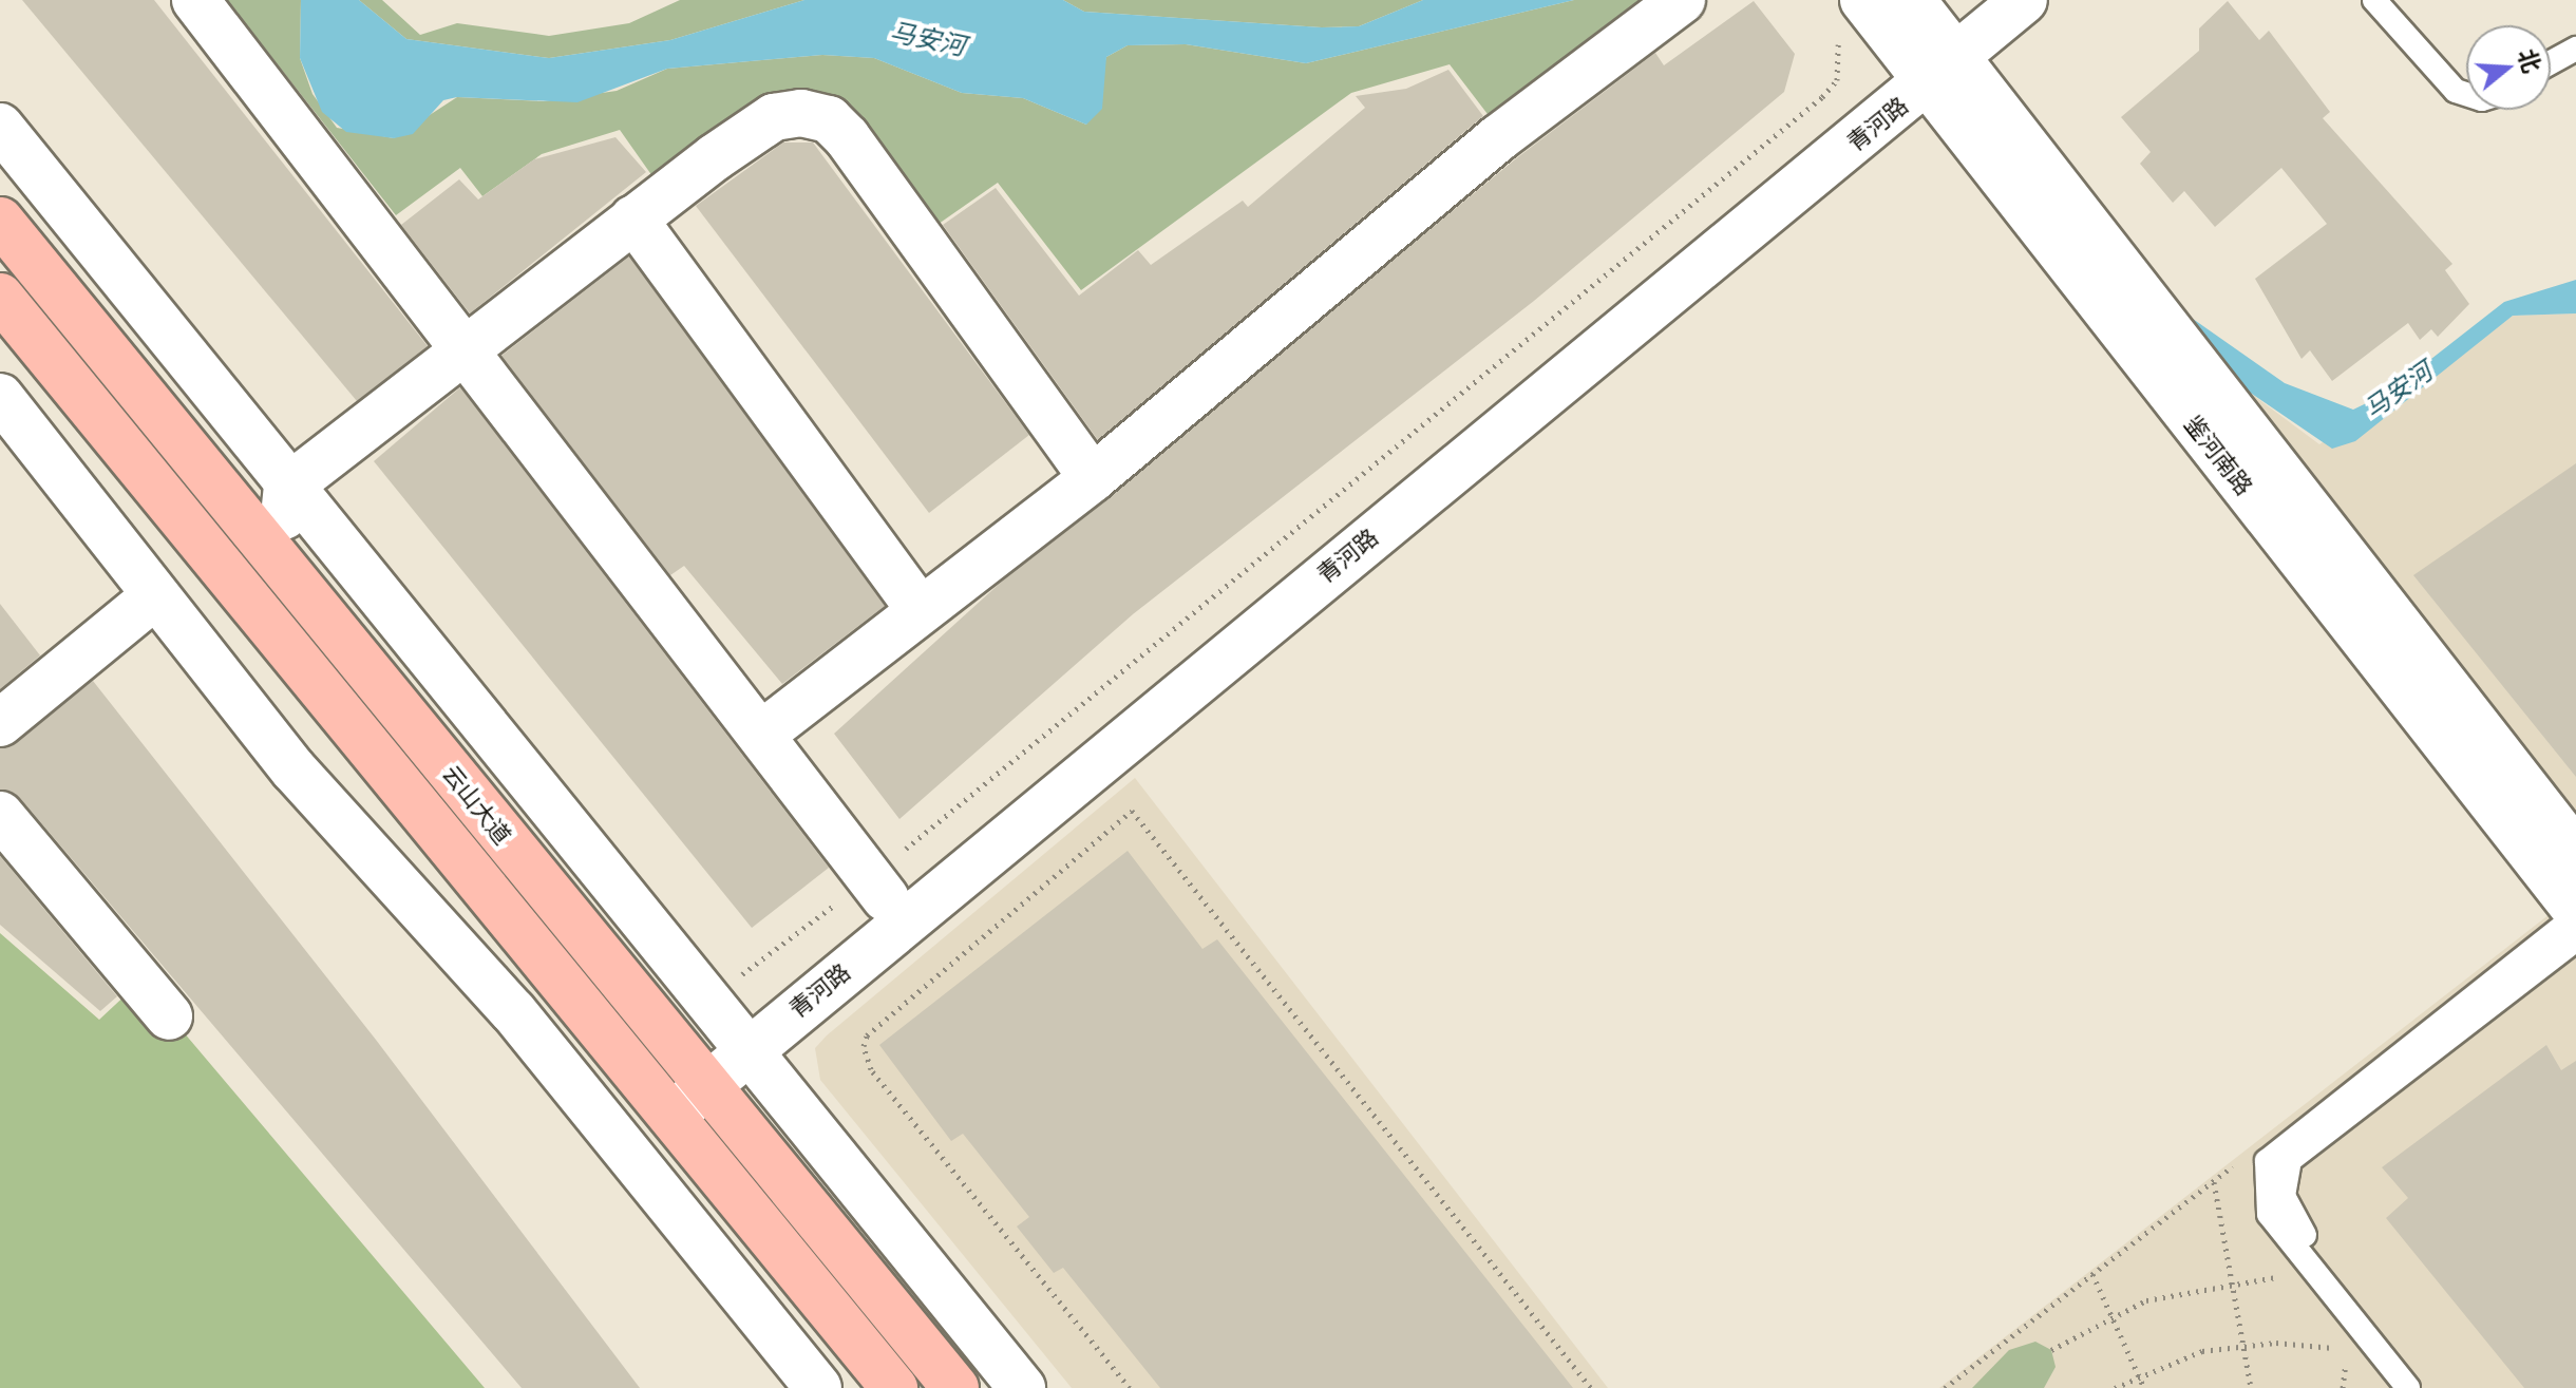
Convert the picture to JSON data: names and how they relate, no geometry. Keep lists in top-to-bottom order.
{
  "streets": {
    "main road": ["云山大道"],
    "street": ["青河路", "鉴河南路"]
  },
  "crossings": [
    ["青河路", "鉴河南路"],
    ["青河路", "云山大道"]
  ],
  "water": ["马安河"],
  "north": "right"
}
